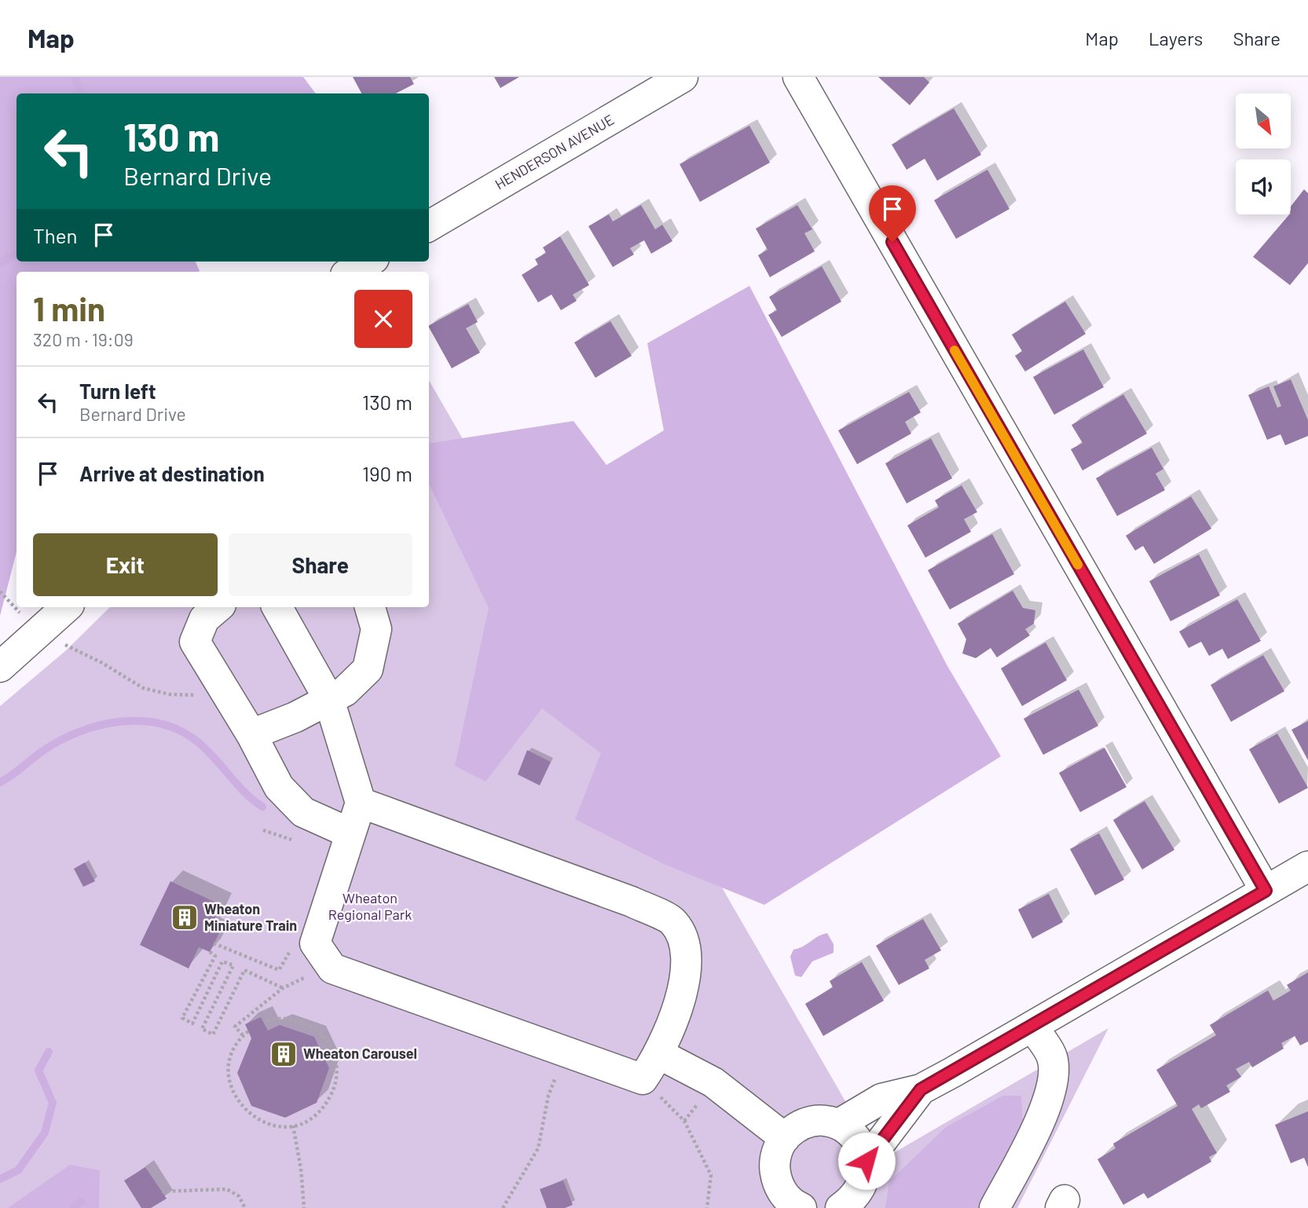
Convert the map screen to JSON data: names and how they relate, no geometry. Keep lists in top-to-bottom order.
{
  "streets": {
    "street": ["HENDERSON AVENUE"]
  },
  "parks": ["Wheaton Regional Park"],
  "places": {
    "building": ["Wheaton Miniature Train", "Wheaton Carousel"]
  },
  "north": "bottom right",
  "page": {
    "header": "Map",
    "nav": ["Map", "Layers", "Share"],
    "turn": ["130 m", "Bernard Drive"],
    "then": "Then",
    "heading": ["1 min", "320 m · 19:09"],
    "list": [
      {
        "name": "Turn left",
        "note": "Bernard Drive",
        "value": "130 m"
      },
      {
        "name": "Arrive at destination",
        "value": "190 m"
      }
    ],
    "buttons": ["Exit", "Share"]
  }
}
